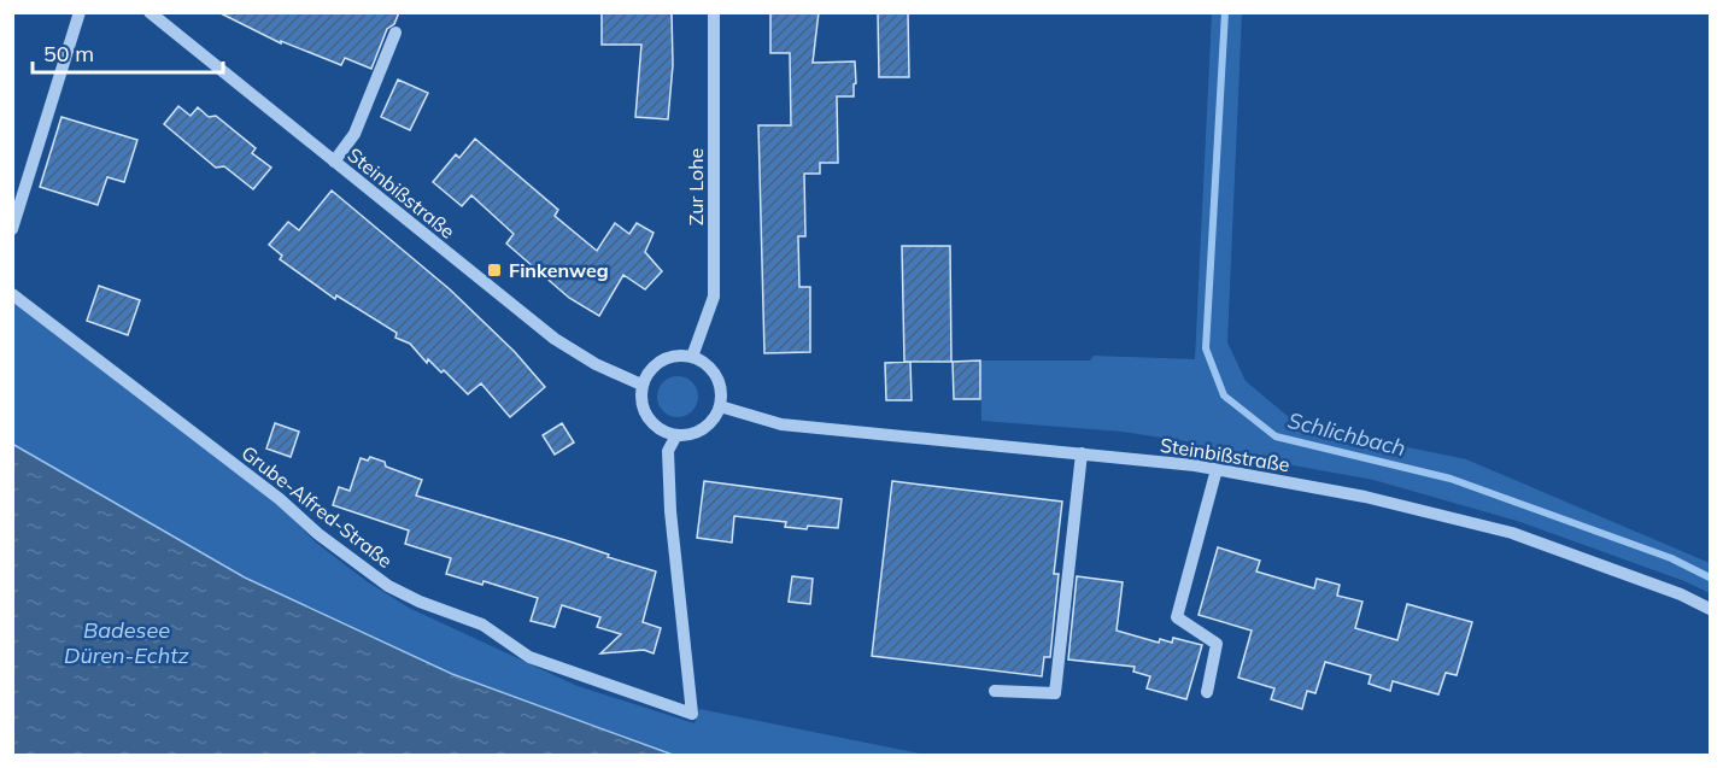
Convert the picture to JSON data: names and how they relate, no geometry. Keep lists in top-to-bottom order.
{
  "streets": {
    "street": ["Zur Lohe", "Steinbißstraße", "Grube-Alfred-Straße"]
  },
  "crossings": [
    ["Zur Lohe", "Steinbißstraße"],
    ["Zur Lohe", "Grube-Alfred-Straße"],
    ["Steinbißstraße", "Grube-Alfred-Straße"]
  ],
  "water": ["Schlichbach", "Badesee Düren-Echtz"],
  "places": {
    "transit": ["Finkenweg"]
  },
  "scale_bar": "50 m"
}
